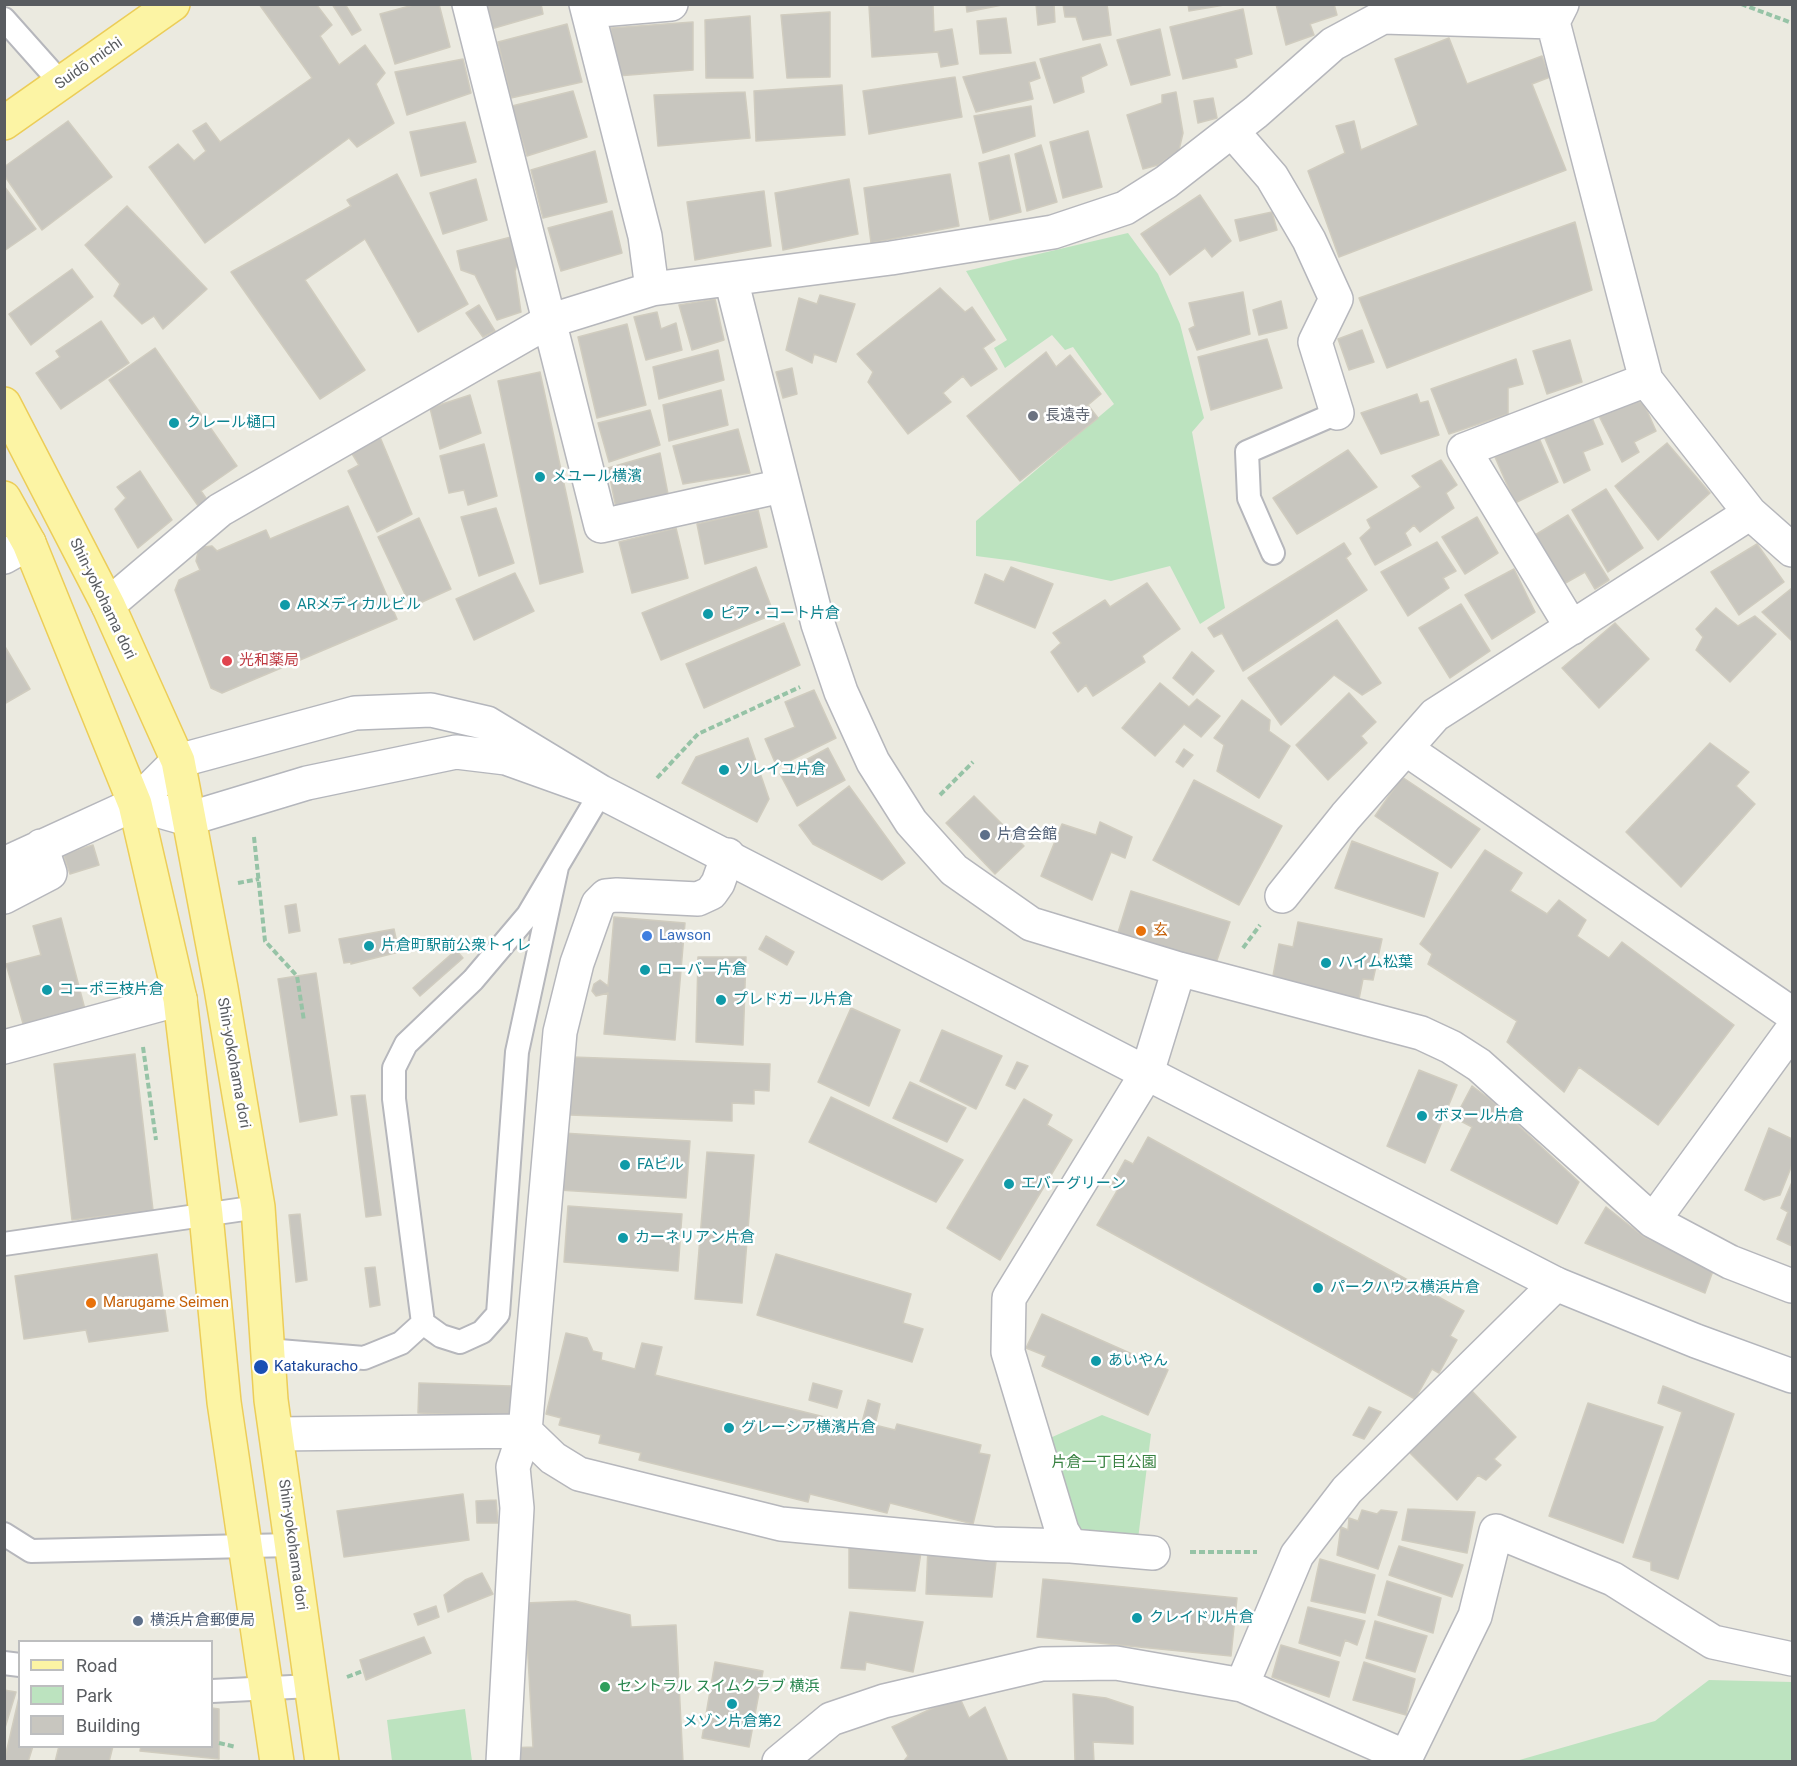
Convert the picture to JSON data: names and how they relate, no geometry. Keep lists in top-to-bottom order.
{
  "streets": {
    "main road": ["Suidō michi", "Shin-yokohama dori"]
  },
  "parks": ["片倉一丁目公園"],
  "places": [
    "長遠寺",
    "クレール樋口",
    "メユール横濱",
    "ARメディカルビル",
    "ピア・コート片倉",
    "光和薬局",
    "ソレイユ片倉",
    "片倉会館",
    "玄",
    "Lawson",
    "片倉町駅前公衆トイレ",
    "ハイム松葉",
    "ローバー片倉",
    "コーポ三枝片倉",
    "プレドガール片倉",
    "ボヌール片倉",
    "FAビル",
    "エバーグリーン",
    "カーネリアン片倉",
    "パークハウス横浜片倉",
    "Marugame Seimen",
    "あいやん",
    "Katakuracho",
    "グレーシア横濱片倉",
    "クレイドル片倉",
    "横浜片倉郵便局",
    "セントラル スイムクラブ 横浜",
    "メゾン片倉第2"
  ],
  "legend": ["Road", "Park", "Building"]
}
